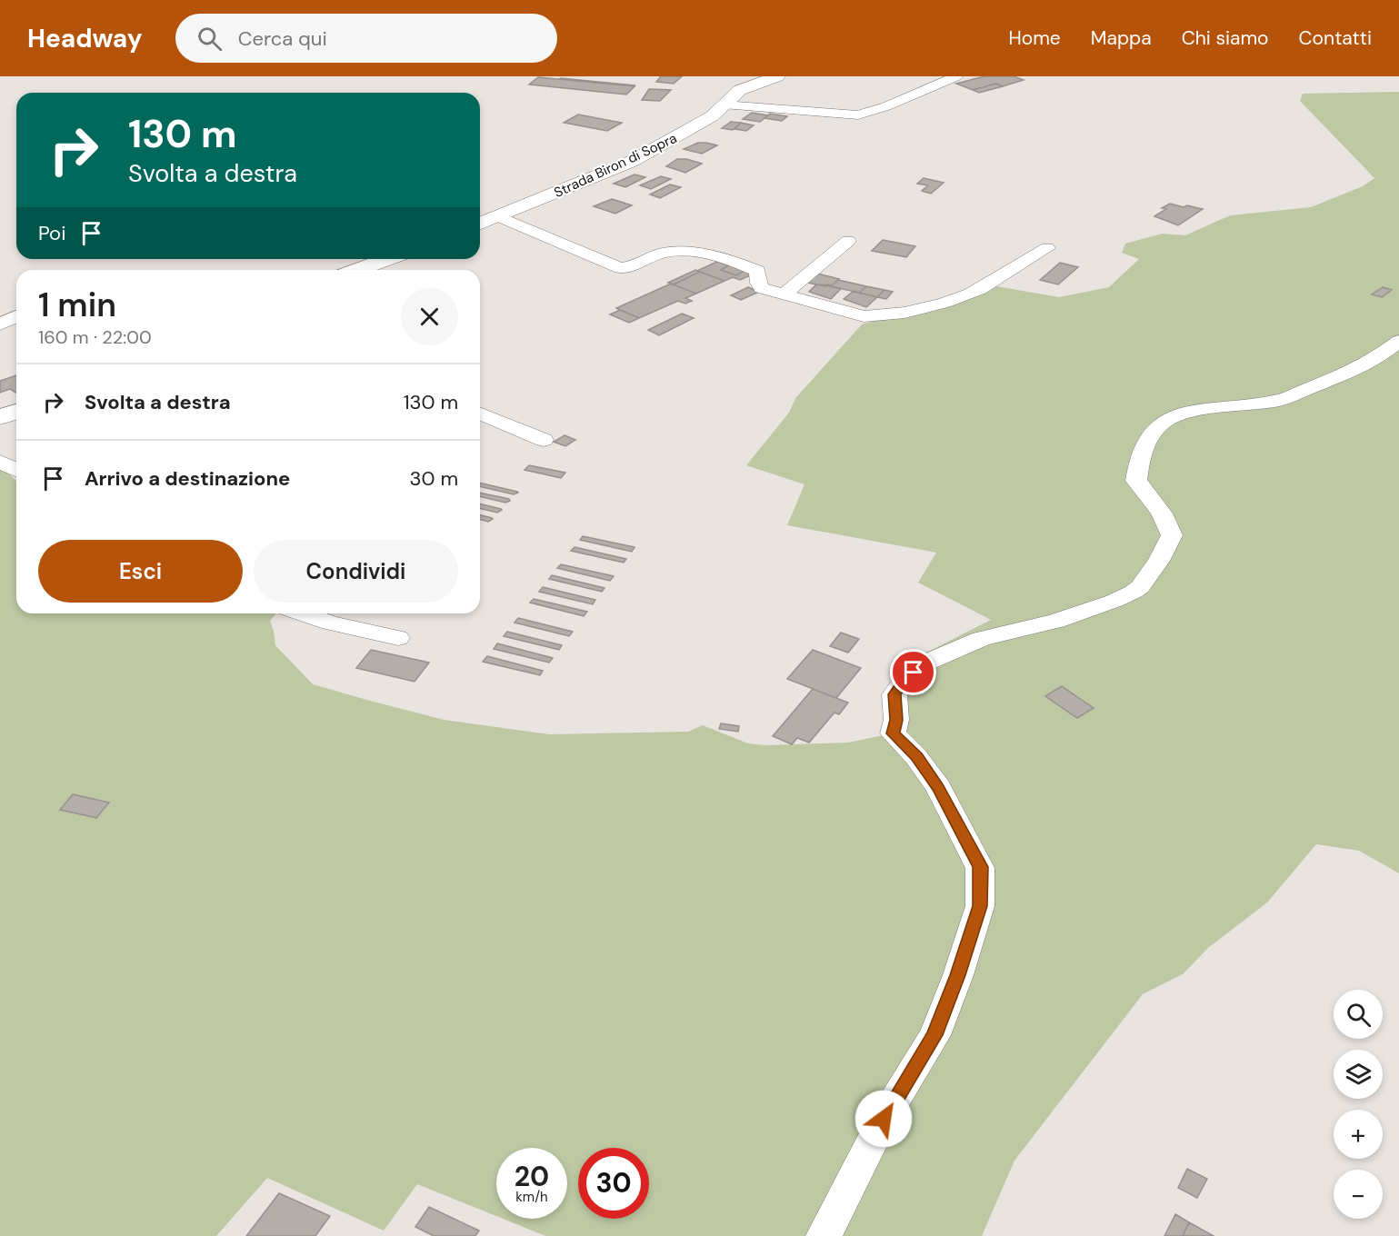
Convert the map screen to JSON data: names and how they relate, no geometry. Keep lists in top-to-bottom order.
{
  "streets": {
    "street": ["Strada Biron di Sopra"]
  },
  "page": {
    "header": "Headway",
    "search": "Cerca qui",
    "nav": [
      "Home",
      "Mappa",
      "Chi siamo",
      "Contatti"
    ],
    "turn": ["130 m", "Svolta a destra"],
    "then": "Poi",
    "heading": ["1 min", "160 m · 22:00"],
    "list": [
      {
        "name": "Svolta a destra",
        "value": "130 m"
      },
      {
        "name": "Arrivo a destinazione",
        "value": "30 m"
      }
    ],
    "buttons": ["Esci", "Condividi"],
    "map_buttons": ["+", "−"],
    "speed": "20 km/h",
    "limit": "30"
  }
}
